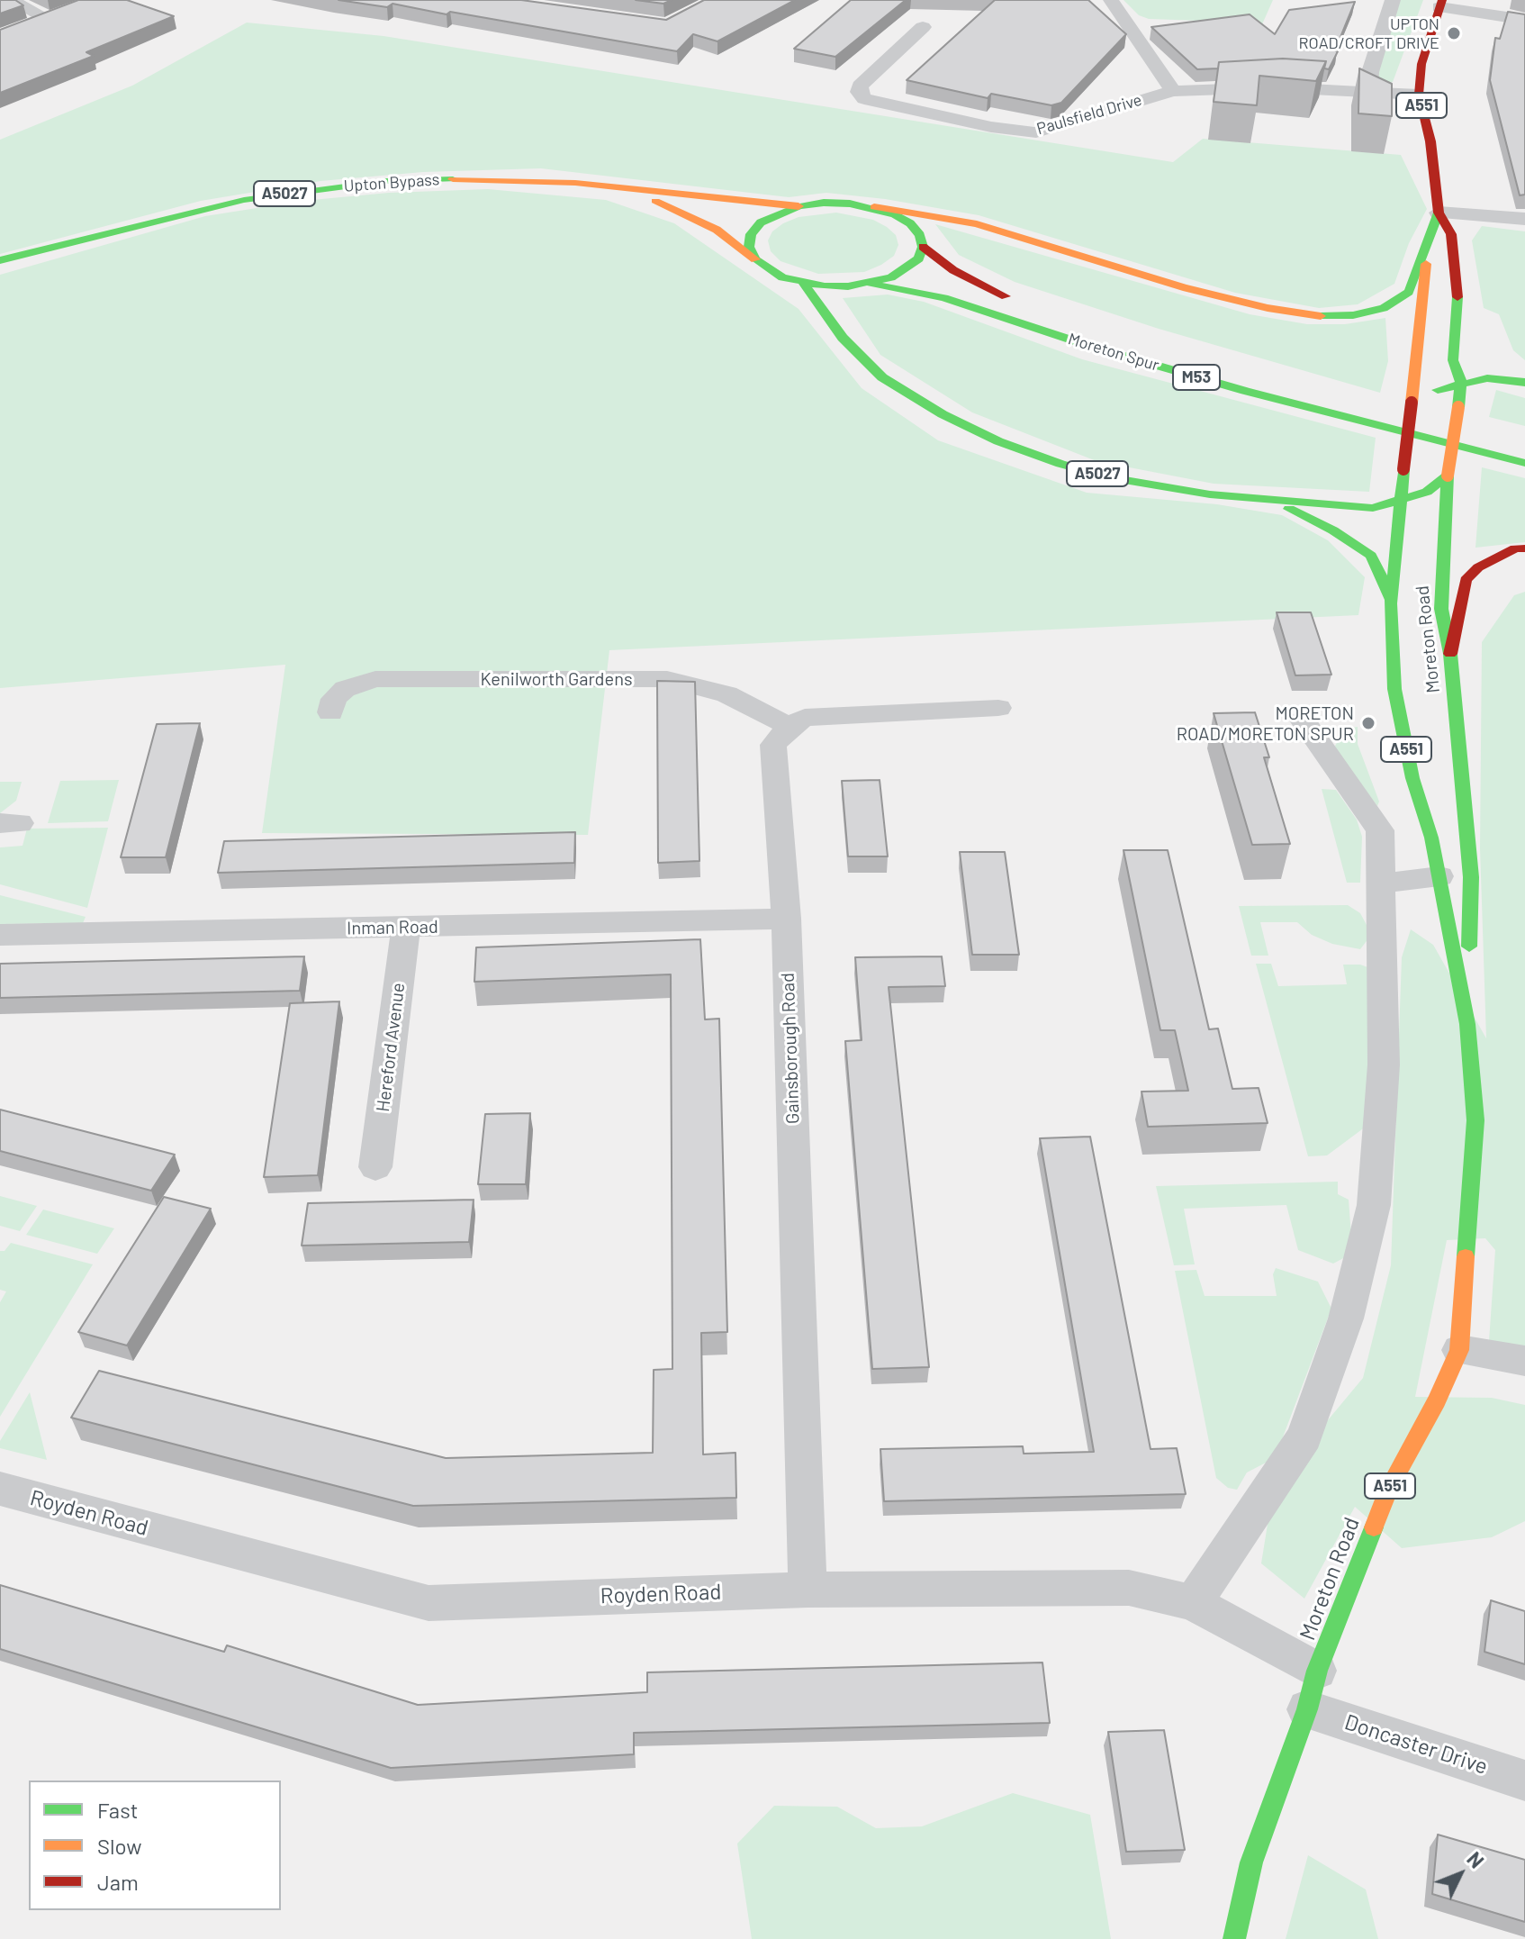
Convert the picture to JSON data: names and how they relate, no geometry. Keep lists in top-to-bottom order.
{
  "streets": {
    "main road": [
      "A551",
      "Upton Bypass",
      "A5027",
      "Moreton Spur",
      "M53",
      "Moreton Road"
    ],
    "street": [
      "Paulsfield Drive",
      "Kenilworth Gardens",
      "Inman Road",
      "Hereford Avenue",
      "Gainsborough Road",
      "Royden Road",
      "Doncaster Drive"
    ]
  },
  "crossings": [
    ["A551", "Paulsfield Drive"],
    ["A551", "Moreton Road"],
    ["Upton Bypass", "A5027"],
    ["A5027", "Moreton Road"],
    ["Moreton Road", "Royden Road"],
    ["Moreton Road", "Doncaster Drive"],
    ["Kenilworth Gardens", "Gainsborough Road"],
    ["Inman Road", "Hereford Avenue"],
    ["Inman Road", "Gainsborough Road"],
    ["Gainsborough Road", "Royden Road"],
    ["Royden Road", "Doncaster Drive"]
  ],
  "places": ["UPTON ROAD/CROFT DRIVE", "MORETON ROAD/MORETON SPUR"],
  "legend": ["Fast", "Slow", "Jam"],
  "north": "top right"
}
